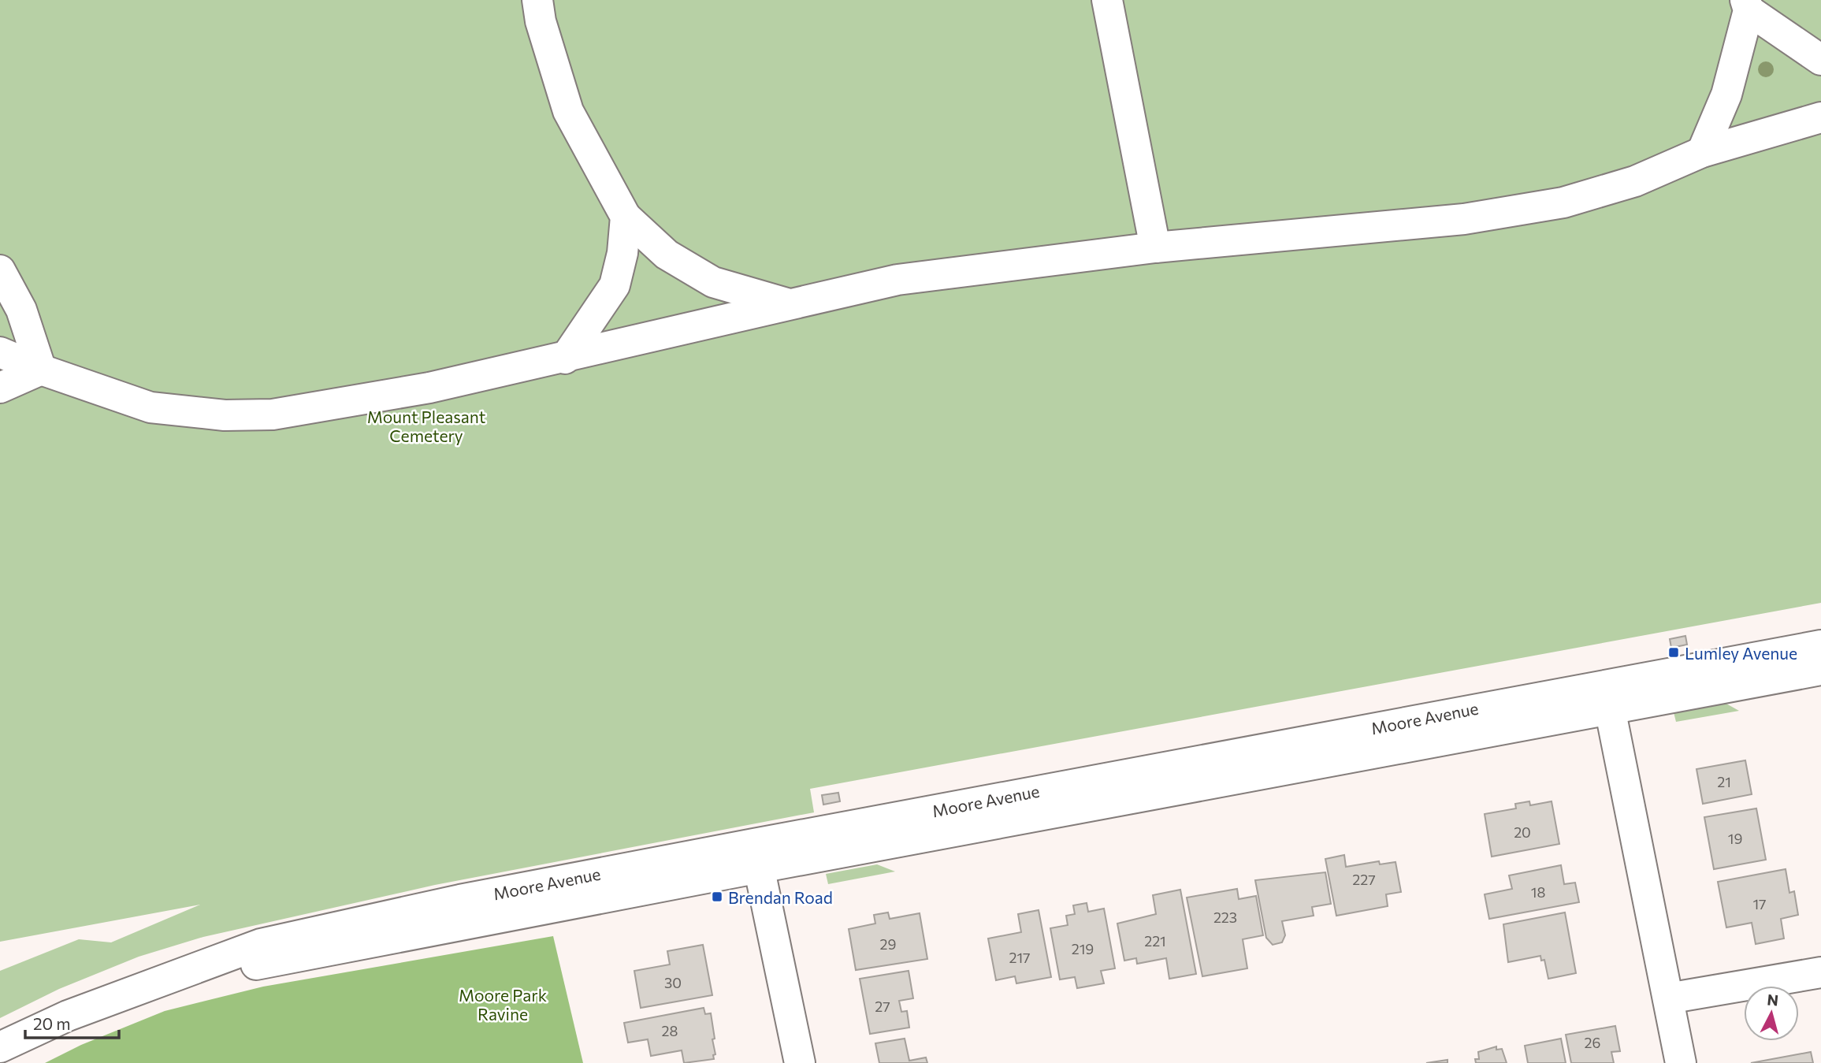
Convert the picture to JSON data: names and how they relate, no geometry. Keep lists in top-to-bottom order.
{
  "streets": {
    "street": ["Moore Avenue"]
  },
  "parks": ["Mount Pleasant Cemetery", "Moore Park Ravine"],
  "places": {
    "transit": ["Lumley Avenue", "Brendan Road"]
  },
  "house_numbers": [
    "21",
    "20",
    "19",
    "227",
    "18",
    "17",
    "223",
    "221",
    "29",
    "219",
    "217",
    "30",
    "27",
    "28",
    "26"
  ],
  "scale_bar": "20 m",
  "north": "top"
}
